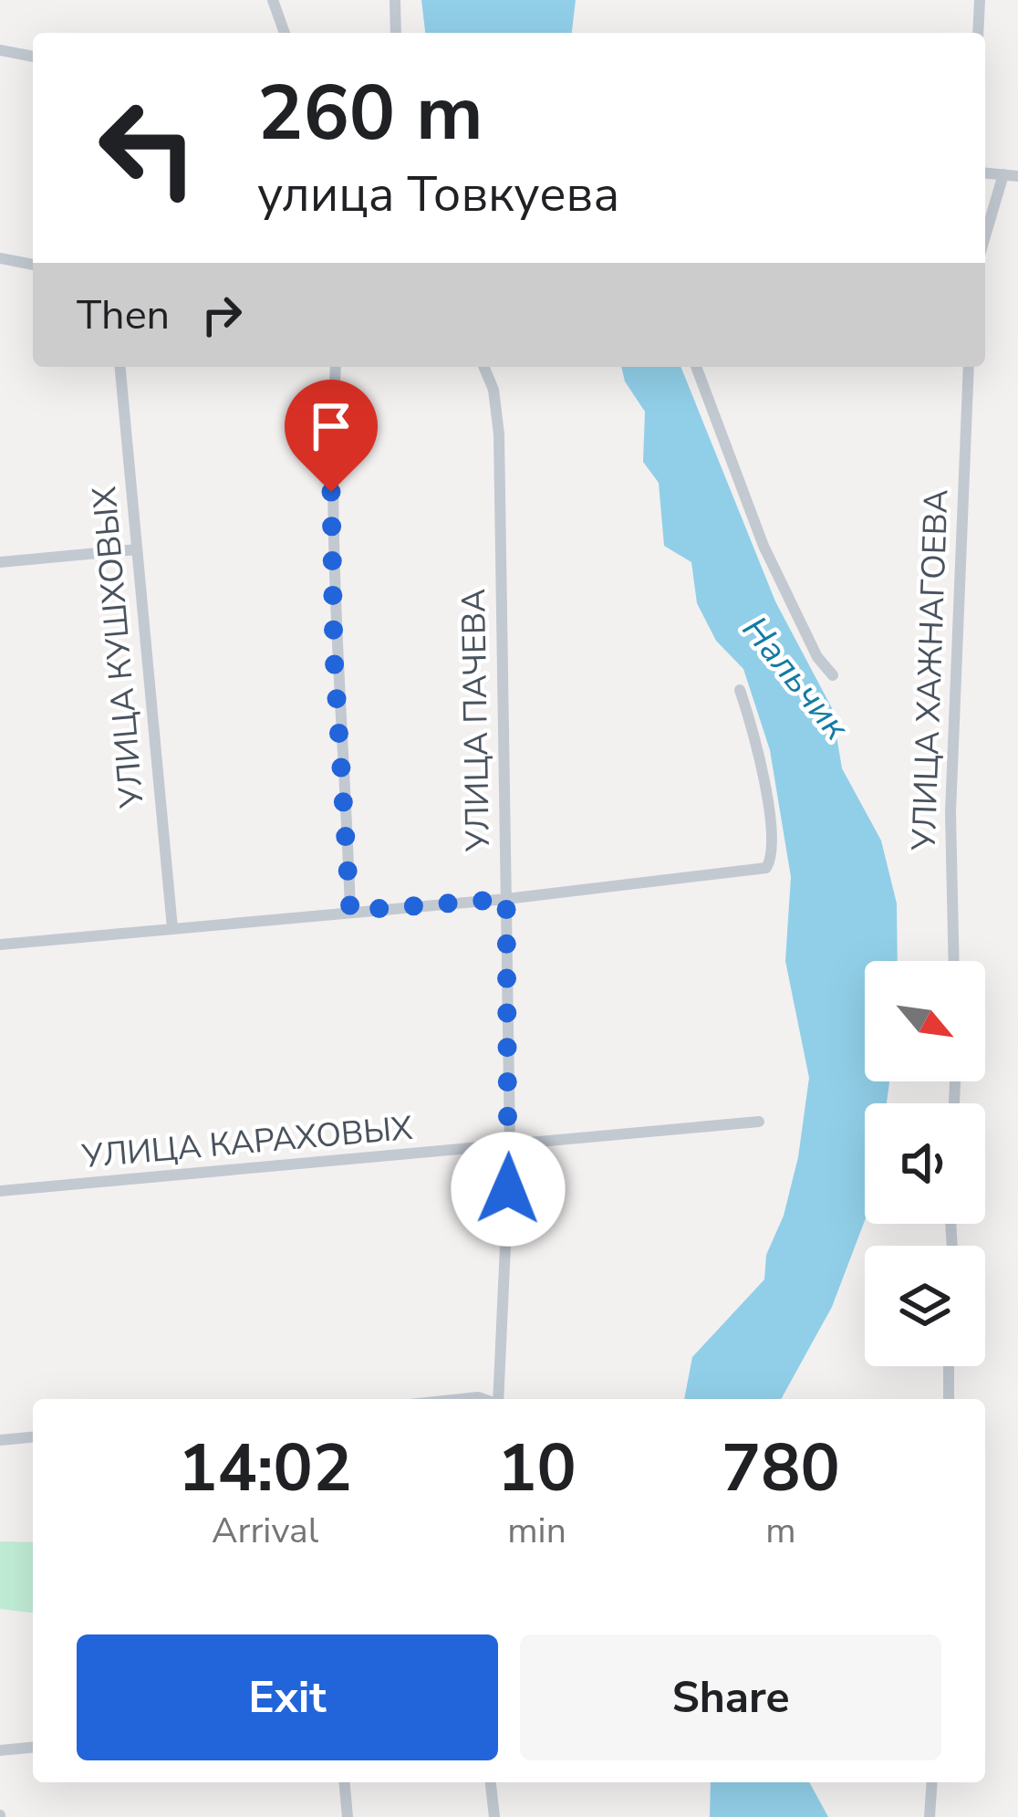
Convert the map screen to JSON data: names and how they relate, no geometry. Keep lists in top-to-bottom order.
{
  "streets": {
    "street": [
      "УЛИЦА КУШХОВЫХ",
      "УЛИЦА ХАЖНАГОЕВА",
      "УЛИЦА ПАЧЕВА",
      "УЛИЦА КАРАХОВЫХ"
    ]
  },
  "crossings": [
    ["УЛИЦА ПАЧЕВА", "УЛИЦА КАРАХОВЫХ"]
  ],
  "water": ["Нальчик"],
  "north": "bottom right",
  "page": {
    "turn": ["260 m", "улица Товкуева"],
    "then": "Then",
    "eta": [
      "14:02",
      "Arrival",
      "10",
      "min",
      "780",
      "m"
    ],
    "buttons": ["Exit", "Share"]
  }
}
